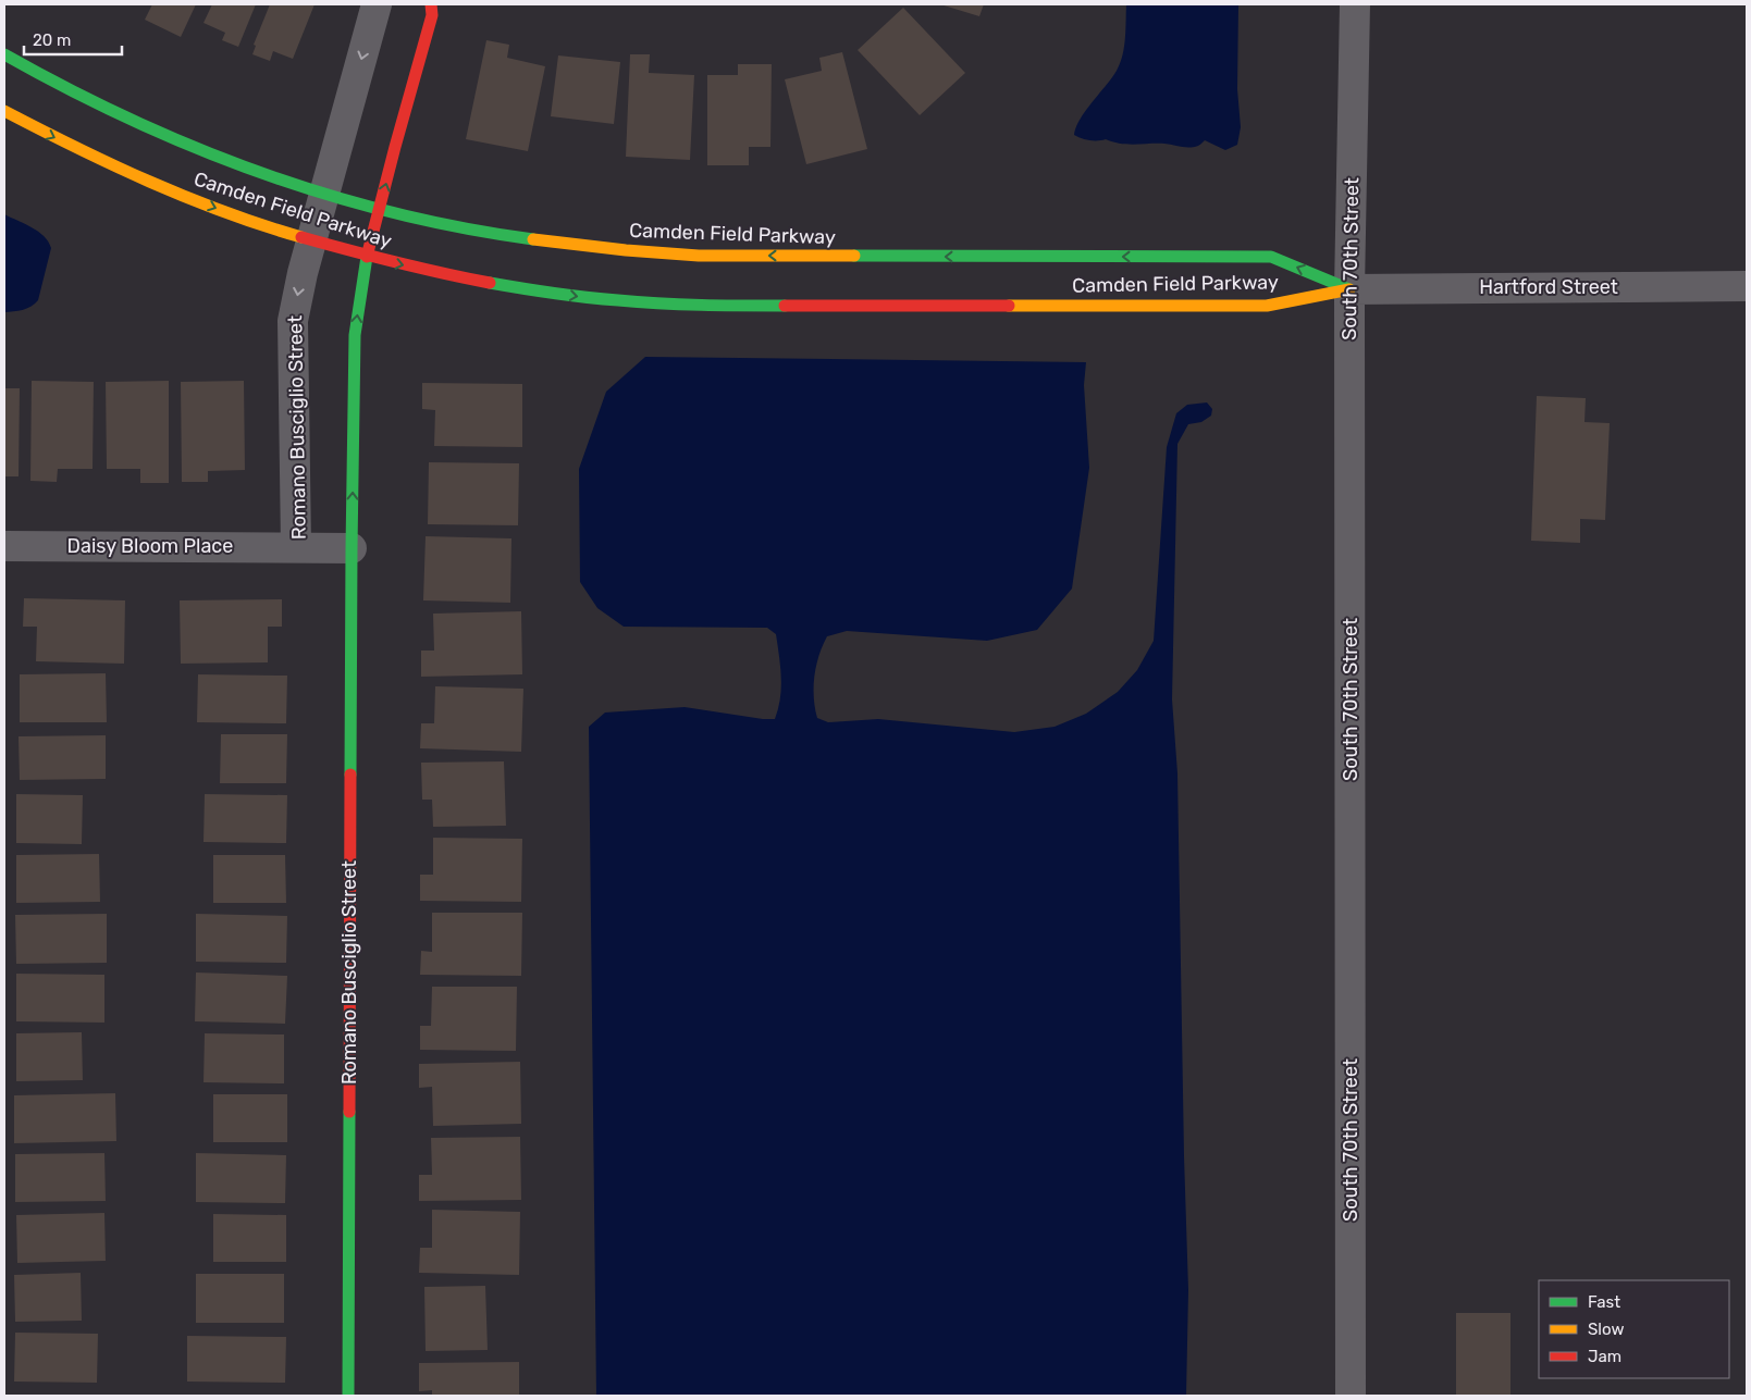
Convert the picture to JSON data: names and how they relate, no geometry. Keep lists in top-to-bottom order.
{
  "streets": {
    "street": [
      "Camden Field Parkway",
      "South 70th Street",
      "Hartford Street",
      "Romano Busciglio Street",
      "Daisy Bloom Place"
    ]
  },
  "crossings": [
    ["Camden Field Parkway", "South 70th Street"],
    ["Camden Field Parkway", "Hartford Street"],
    ["Camden Field Parkway", "Romano Busciglio Street"],
    ["South 70th Street", "Hartford Street"],
    ["Romano Busciglio Street", "Daisy Bloom Place"]
  ],
  "legend": ["Fast", "Slow", "Jam"],
  "scale_bar": "20 m"
}
